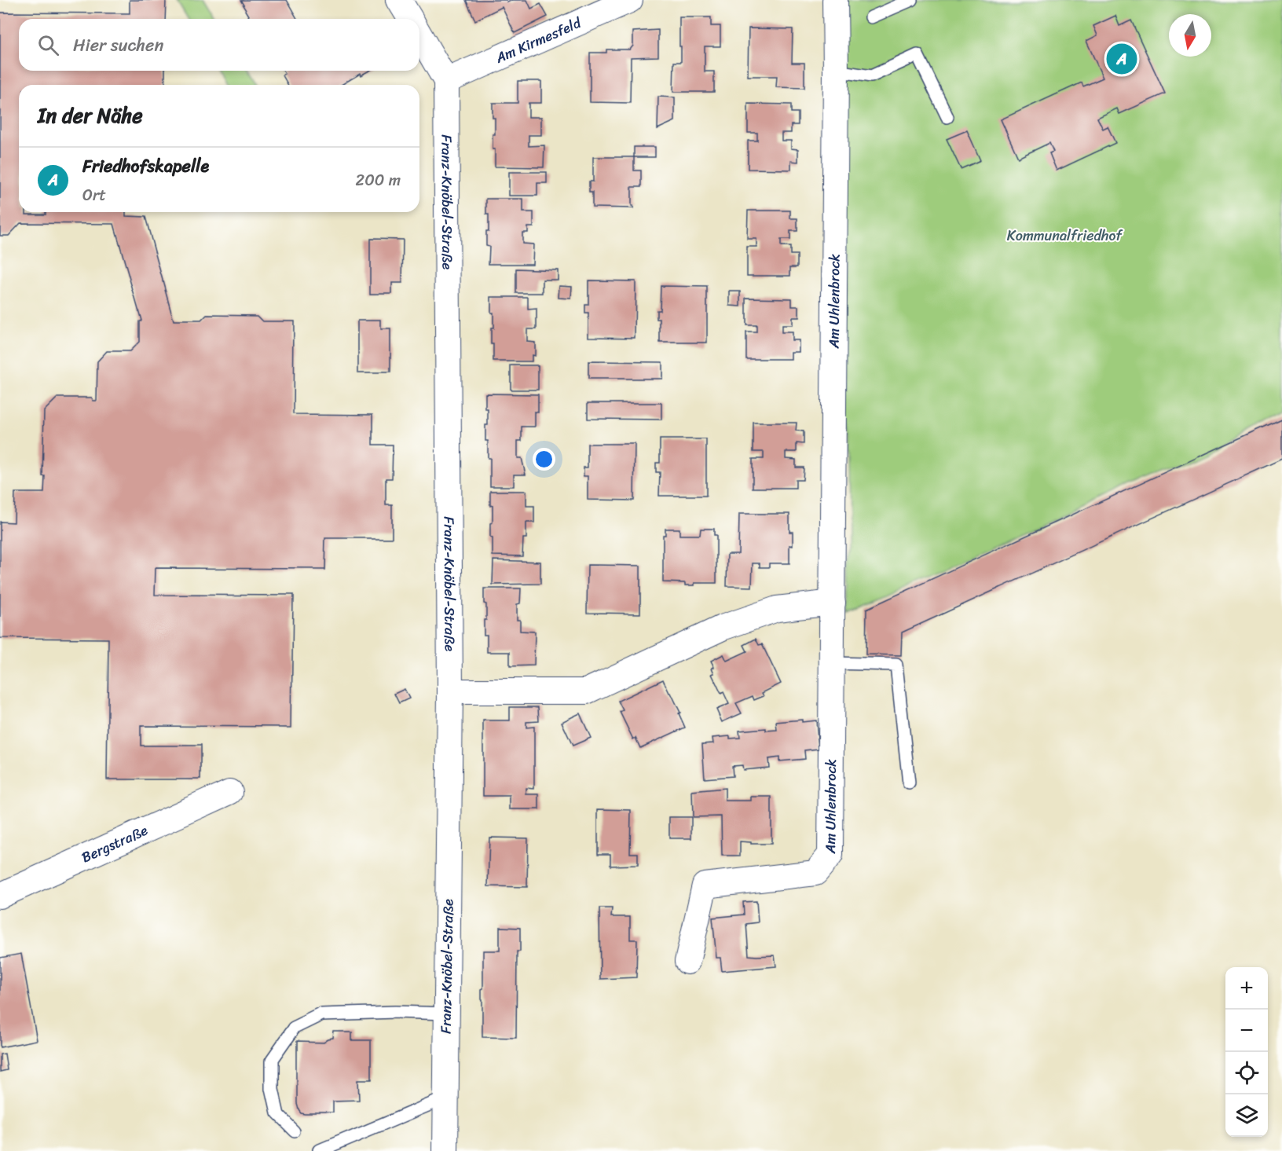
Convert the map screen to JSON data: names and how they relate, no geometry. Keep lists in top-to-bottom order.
{
  "streets": {
    "street": [
      "Am Kirmesfeld",
      "Franz-Knöbel-Straße",
      "Am Uhlenbrock",
      "Bergstraße"
    ]
  },
  "crossings": [
    ["Am Kirmesfeld", "Franz-Knöbel-Straße"]
  ],
  "parks": ["Kommunalfriedhof"],
  "north": "bottom",
  "page": {
    "search": "Hier suchen",
    "pins": "A",
    "heading": "In der Nähe",
    "list": [
      {
        "mark": "A",
        "name": "Friedhofskapelle",
        "note": "Ort",
        "value": "200 m"
      }
    ],
    "map_buttons": ["+", "−"]
  }
}
